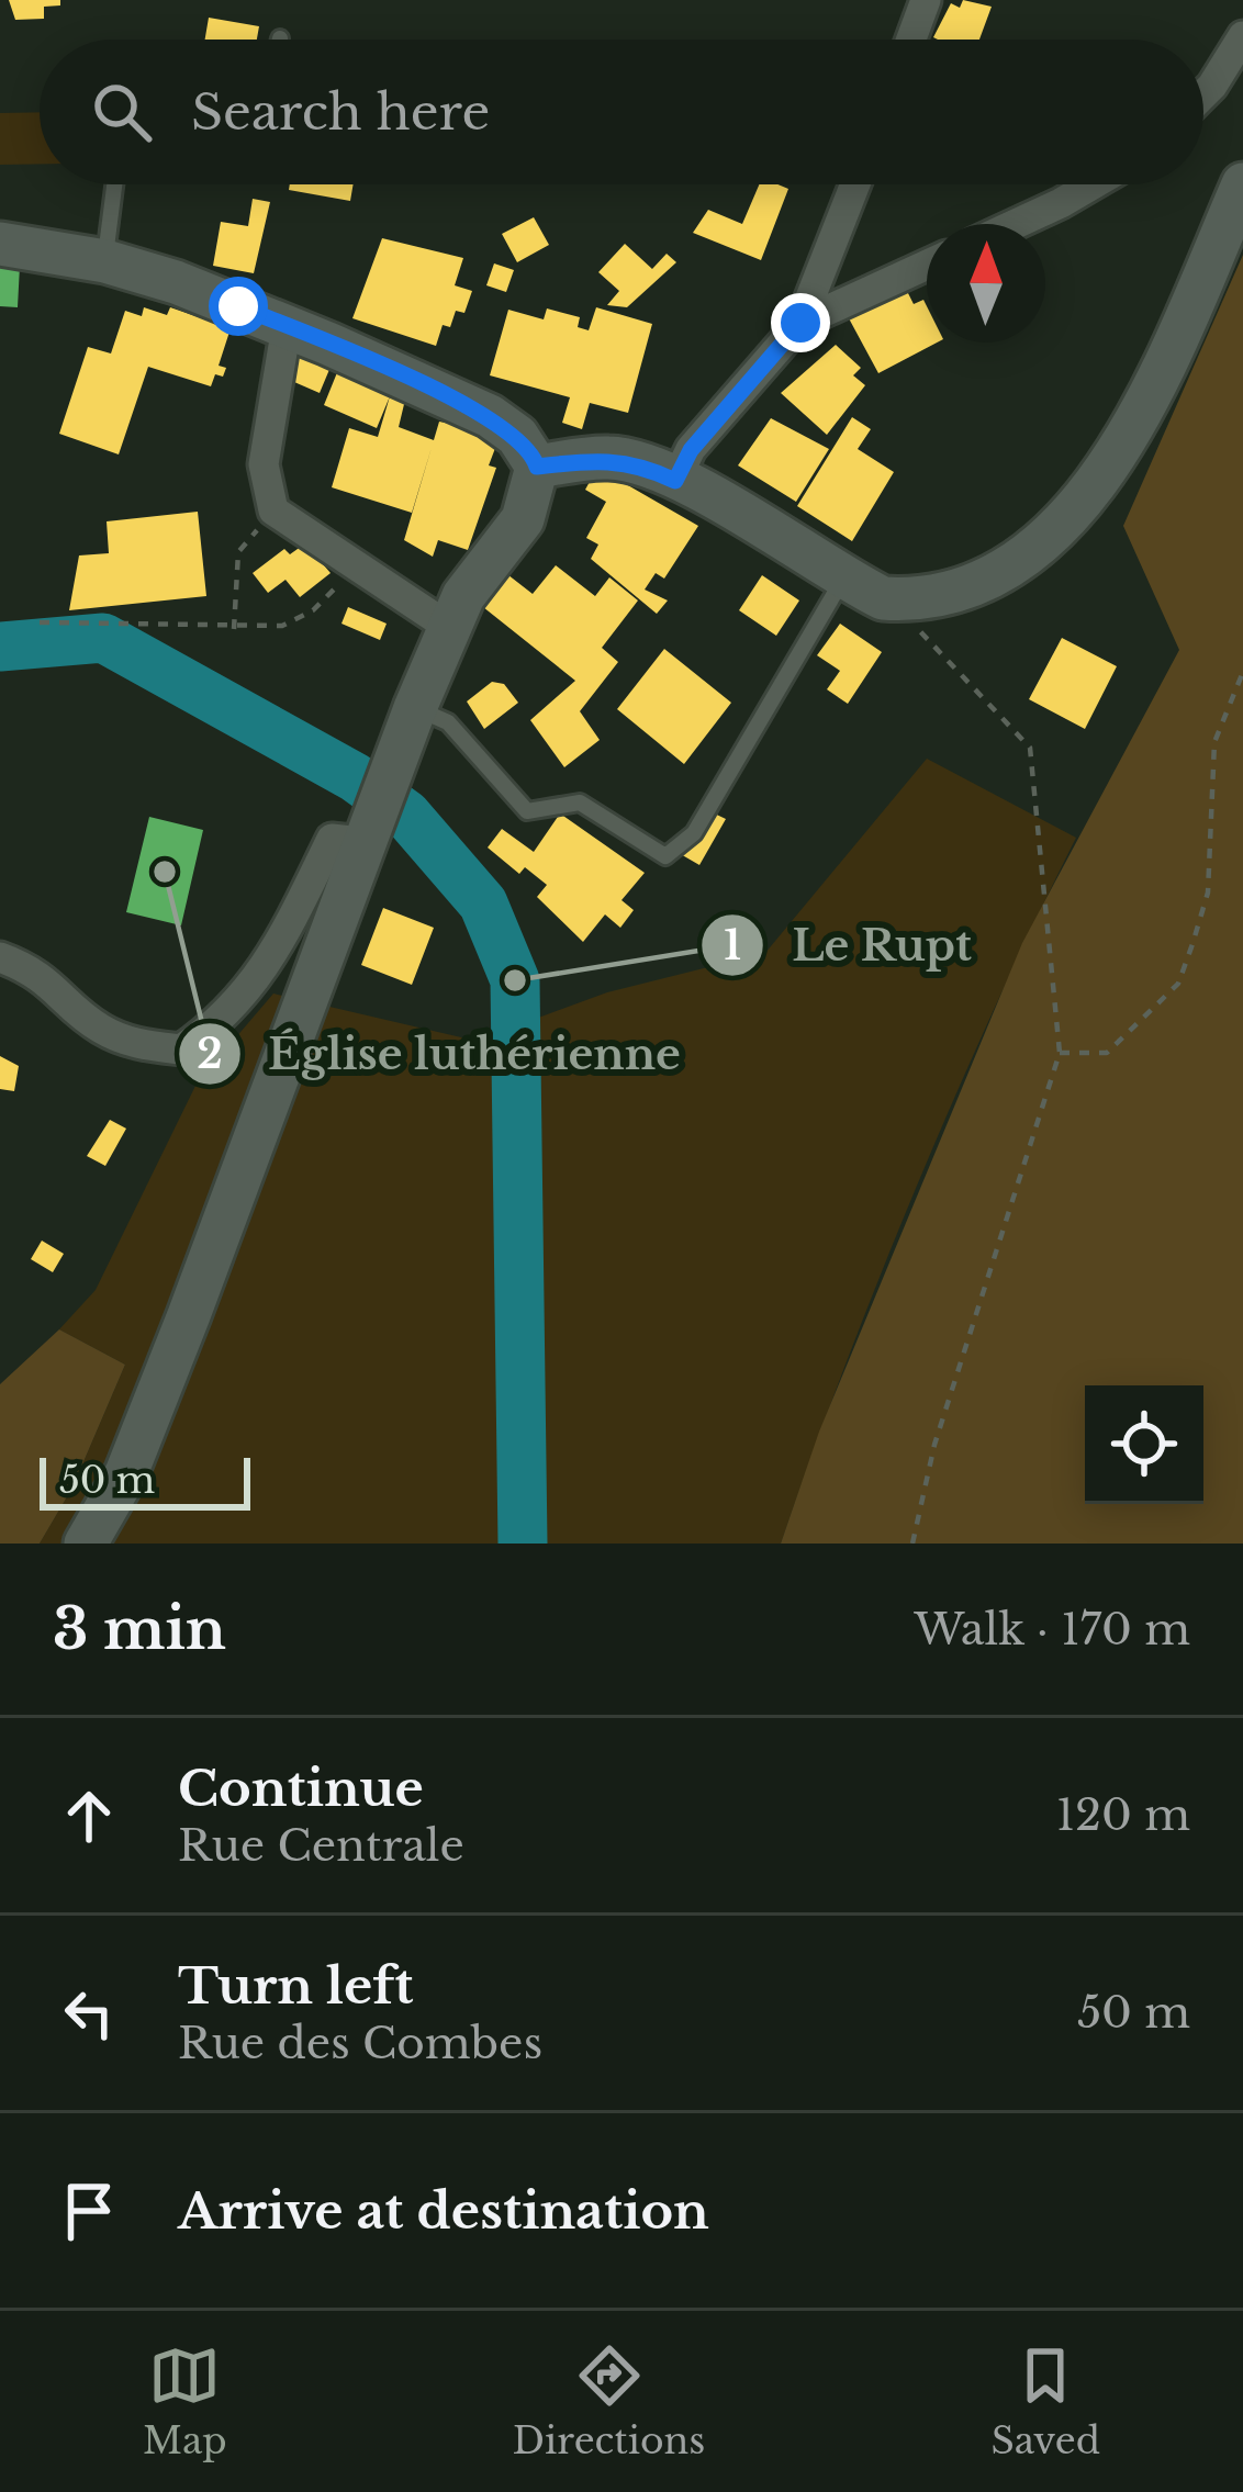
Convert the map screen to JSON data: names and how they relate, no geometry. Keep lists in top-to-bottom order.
{
  "places": ["Église luthérienne", "Le Rupt"],
  "scale_bar": "50 m",
  "north": "top",
  "page": {
    "search": "Search here",
    "scale": "50 m",
    "heading": ["3 min", "Walk · 170 m"],
    "list": [
      ["Continue", "Rue Centrale", "120 m"],
      ["Turn left", "Rue des Combes", "50 m"],
      "Arrive at destination"
    ],
    "nav": ["Map", "Directions", "Saved"]
  }
}
